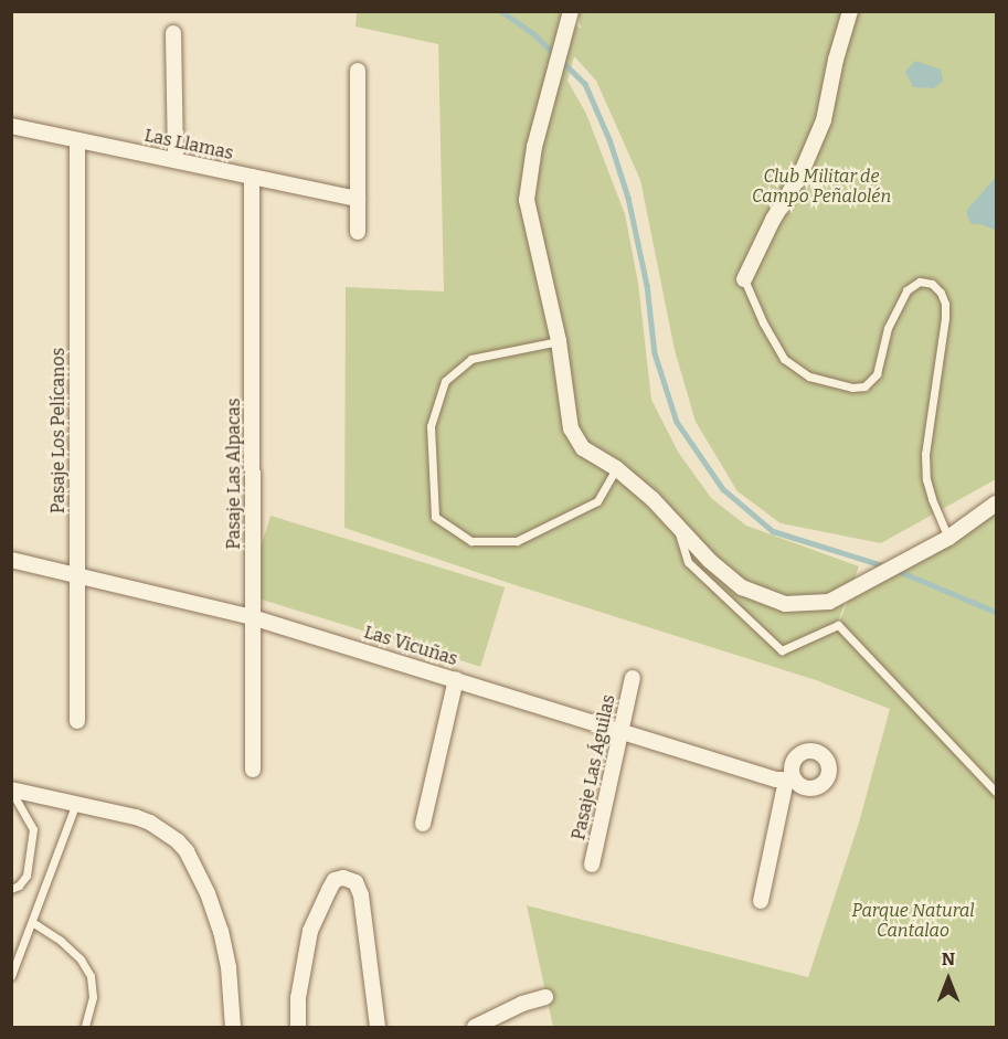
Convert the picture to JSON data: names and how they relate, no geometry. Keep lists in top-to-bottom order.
{
  "streets": {
    "street": [
      "Las Llamas",
      "Pasaje Los Pelícanos",
      "Pasaje Las Alpacas",
      "Las Vicuñas",
      "Pasaje Las Águilas"
    ]
  },
  "crossings": [
    ["Las Llamas", "Pasaje Los Pelícanos"],
    ["Las Llamas", "Pasaje Las Alpacas"],
    ["Pasaje Los Pelícanos", "Las Vicuñas"],
    ["Pasaje Las Alpacas", "Las Vicuñas"],
    ["Las Vicuñas", "Pasaje Las Águilas"]
  ],
  "parks": ["Club Militar de Campo Peñalolén", "Parque Natural Cantalao"],
  "north": "top"
}
